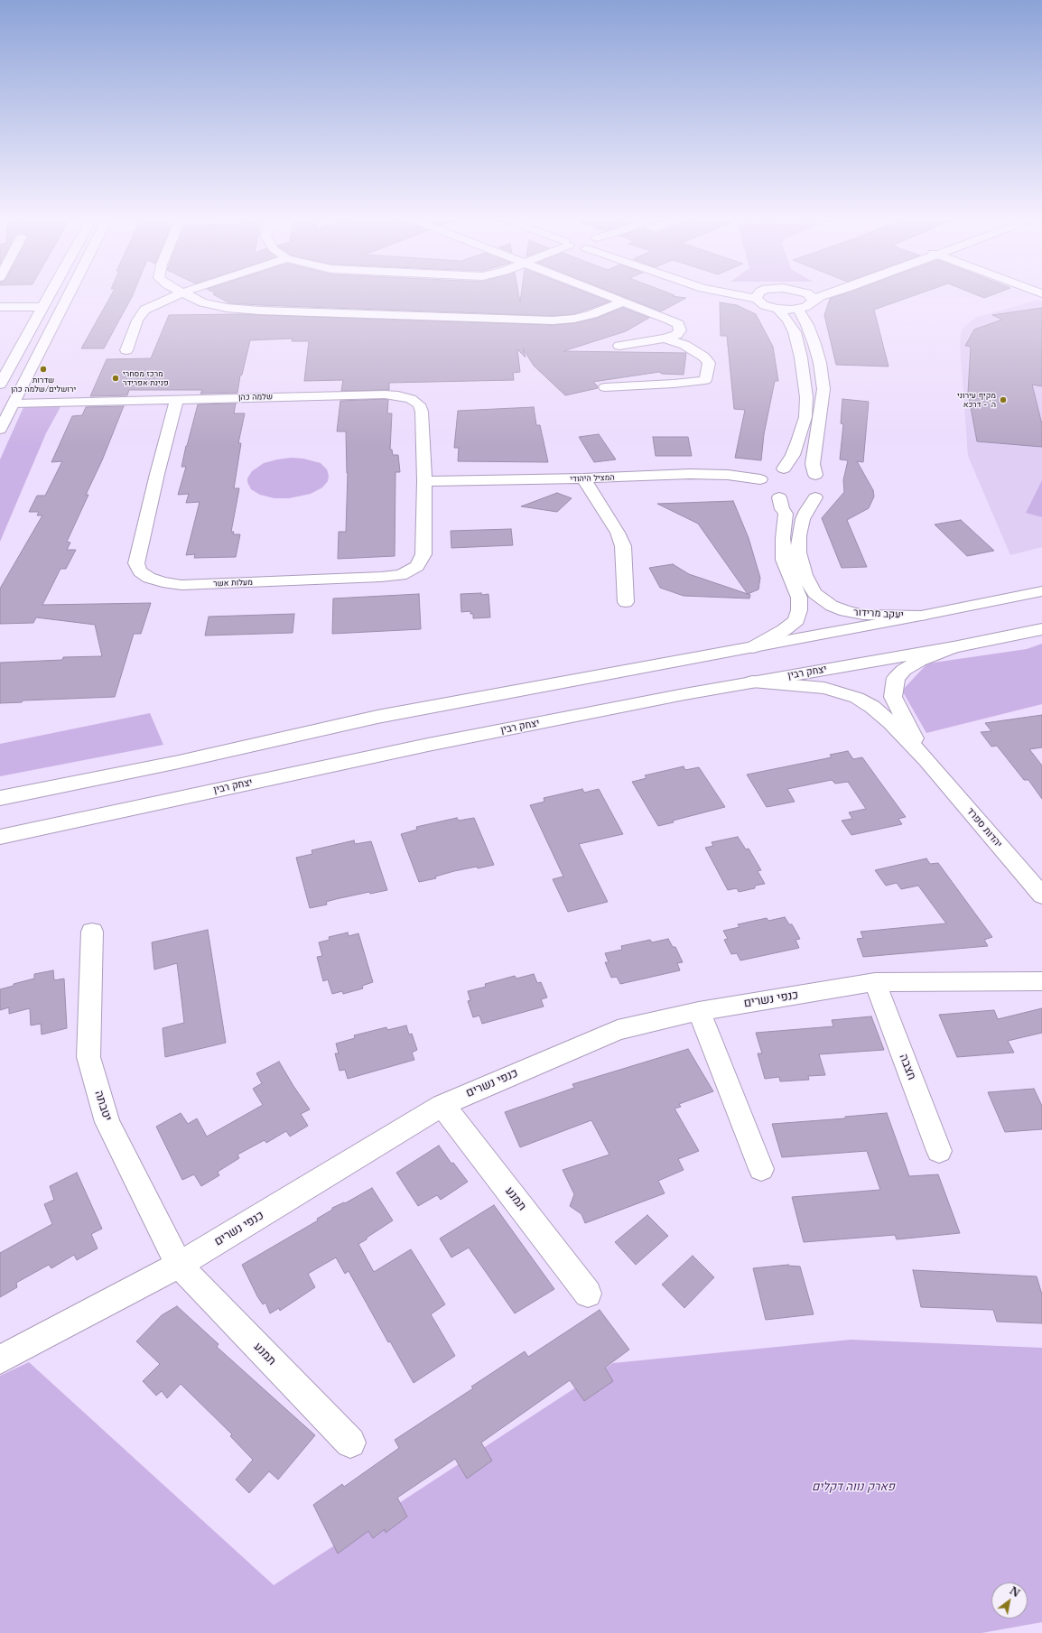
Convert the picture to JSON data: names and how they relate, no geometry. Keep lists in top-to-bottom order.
{
  "streets": {
    "street": [
      "שלמה כהן",
      "המציל היהודי",
      "מעלות אשר",
      "יעקב מרידור",
      "יצחק רבין",
      "יהדות ספרד",
      "כנפי נשרים",
      "חצבה",
      "יטבתה",
      "תמנע"
    ]
  },
  "crossings": [
    ["שלמה כהן", "המציל היהודי"],
    ["שלמה כהן", "מעלות אשר"],
    ["המציל היהודי", "מעלות אשר"],
    ["כנפי נשרים", "חצבה"],
    ["כנפי נשרים", "יטבתה"],
    ["כנפי נשרים", "תמנע"],
    ["יטבתה", "תמנע"]
  ],
  "parks": ["פארק נווה דקלים"],
  "places": ["שדרות ירושלים/שלמה כהן", "מרכז מסחרי פנינת אפרידר", "מקיף עירוני ה' - דרכא"],
  "north": "top right"
}
